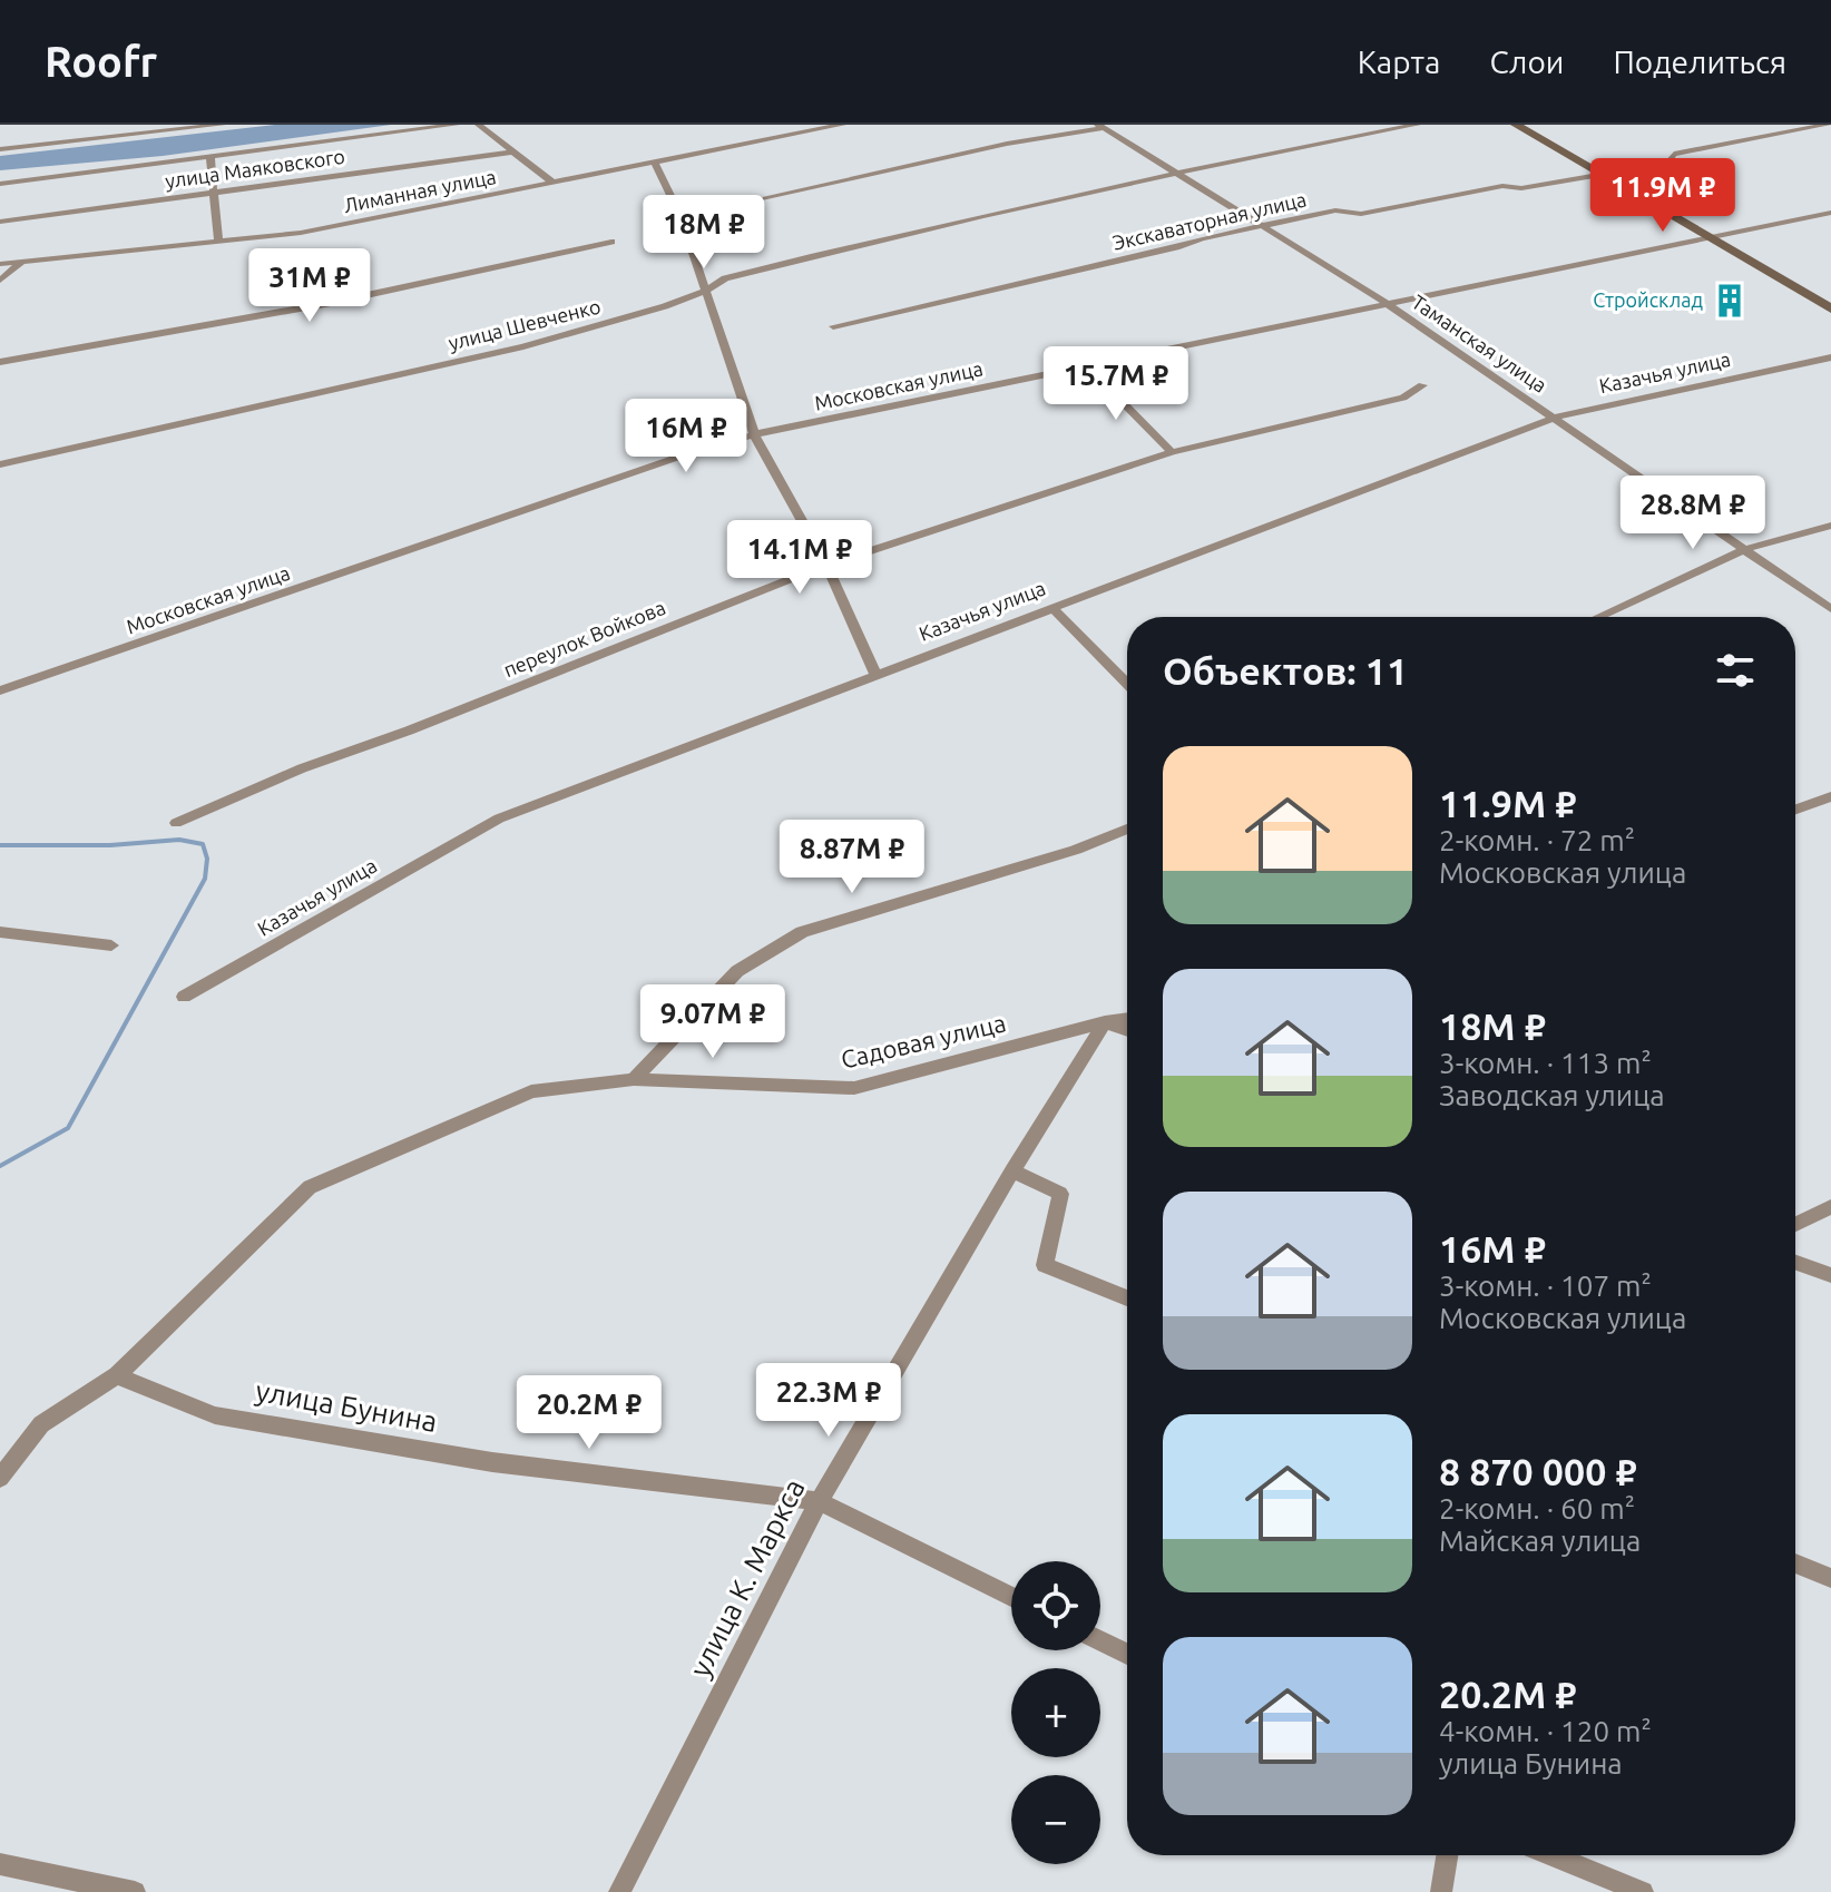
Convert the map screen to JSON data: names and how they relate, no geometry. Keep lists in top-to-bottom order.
{
  "streets": {
    "street": [
      "улица Маяковского",
      "Лиманная улица",
      "Экскаваторная улица",
      "улица Шевченко",
      "Таманская улица",
      "Казачья улица",
      "Московская улица",
      "переулок Войкова",
      "Садовая улица",
      "улица Бунина",
      "улица К. Маркса"
    ]
  },
  "crossings": [
    ["Экскаваторная улица", "Таманская улица"],
    ["улица Шевченко", "Таманская улица"],
    ["Таманская улица", "Казачья улица"],
    ["Таманская улица", "Московская улица"],
    ["Садовая улица", "улица Бунина"],
    ["Садовая улица", "улица К. Маркса"],
    ["улица Бунина", "улица К. Маркса"]
  ],
  "places": {
    "building": ["Стройсклад"]
  },
  "page": {
    "header": "Roofr",
    "nav": ["Карта", "Слои", "Поделиться"],
    "price": [
      "11.9M ₽",
      "18M ₽",
      "31M ₽",
      "15.7M ₽",
      "16M ₽",
      "28.8M ₽",
      "14.1M ₽",
      "8.87M ₽",
      "9.07M ₽",
      "22.3M ₽",
      "20.2M ₽"
    ],
    "heading": "Объектов: 11",
    "list": [
      {
        "name": "11.9M ₽",
        "note": "2-комн. · 72 m² · Московская улица"
      },
      {
        "name": "18M ₽",
        "note": "3-комн. · 113 m² · Заводская улица"
      },
      {
        "name": "16M ₽",
        "note": "3-комн. · 107 m² · Московская улица"
      },
      {
        "name": "8 870 000 ₽",
        "note": "2-комн. · 60 m² · Майская улица"
      },
      {
        "name": "20.2M ₽",
        "note": "4-комн. · 120 m² · улица Бунина"
      }
    ],
    "map_buttons": ["+", "−"]
  }
}
